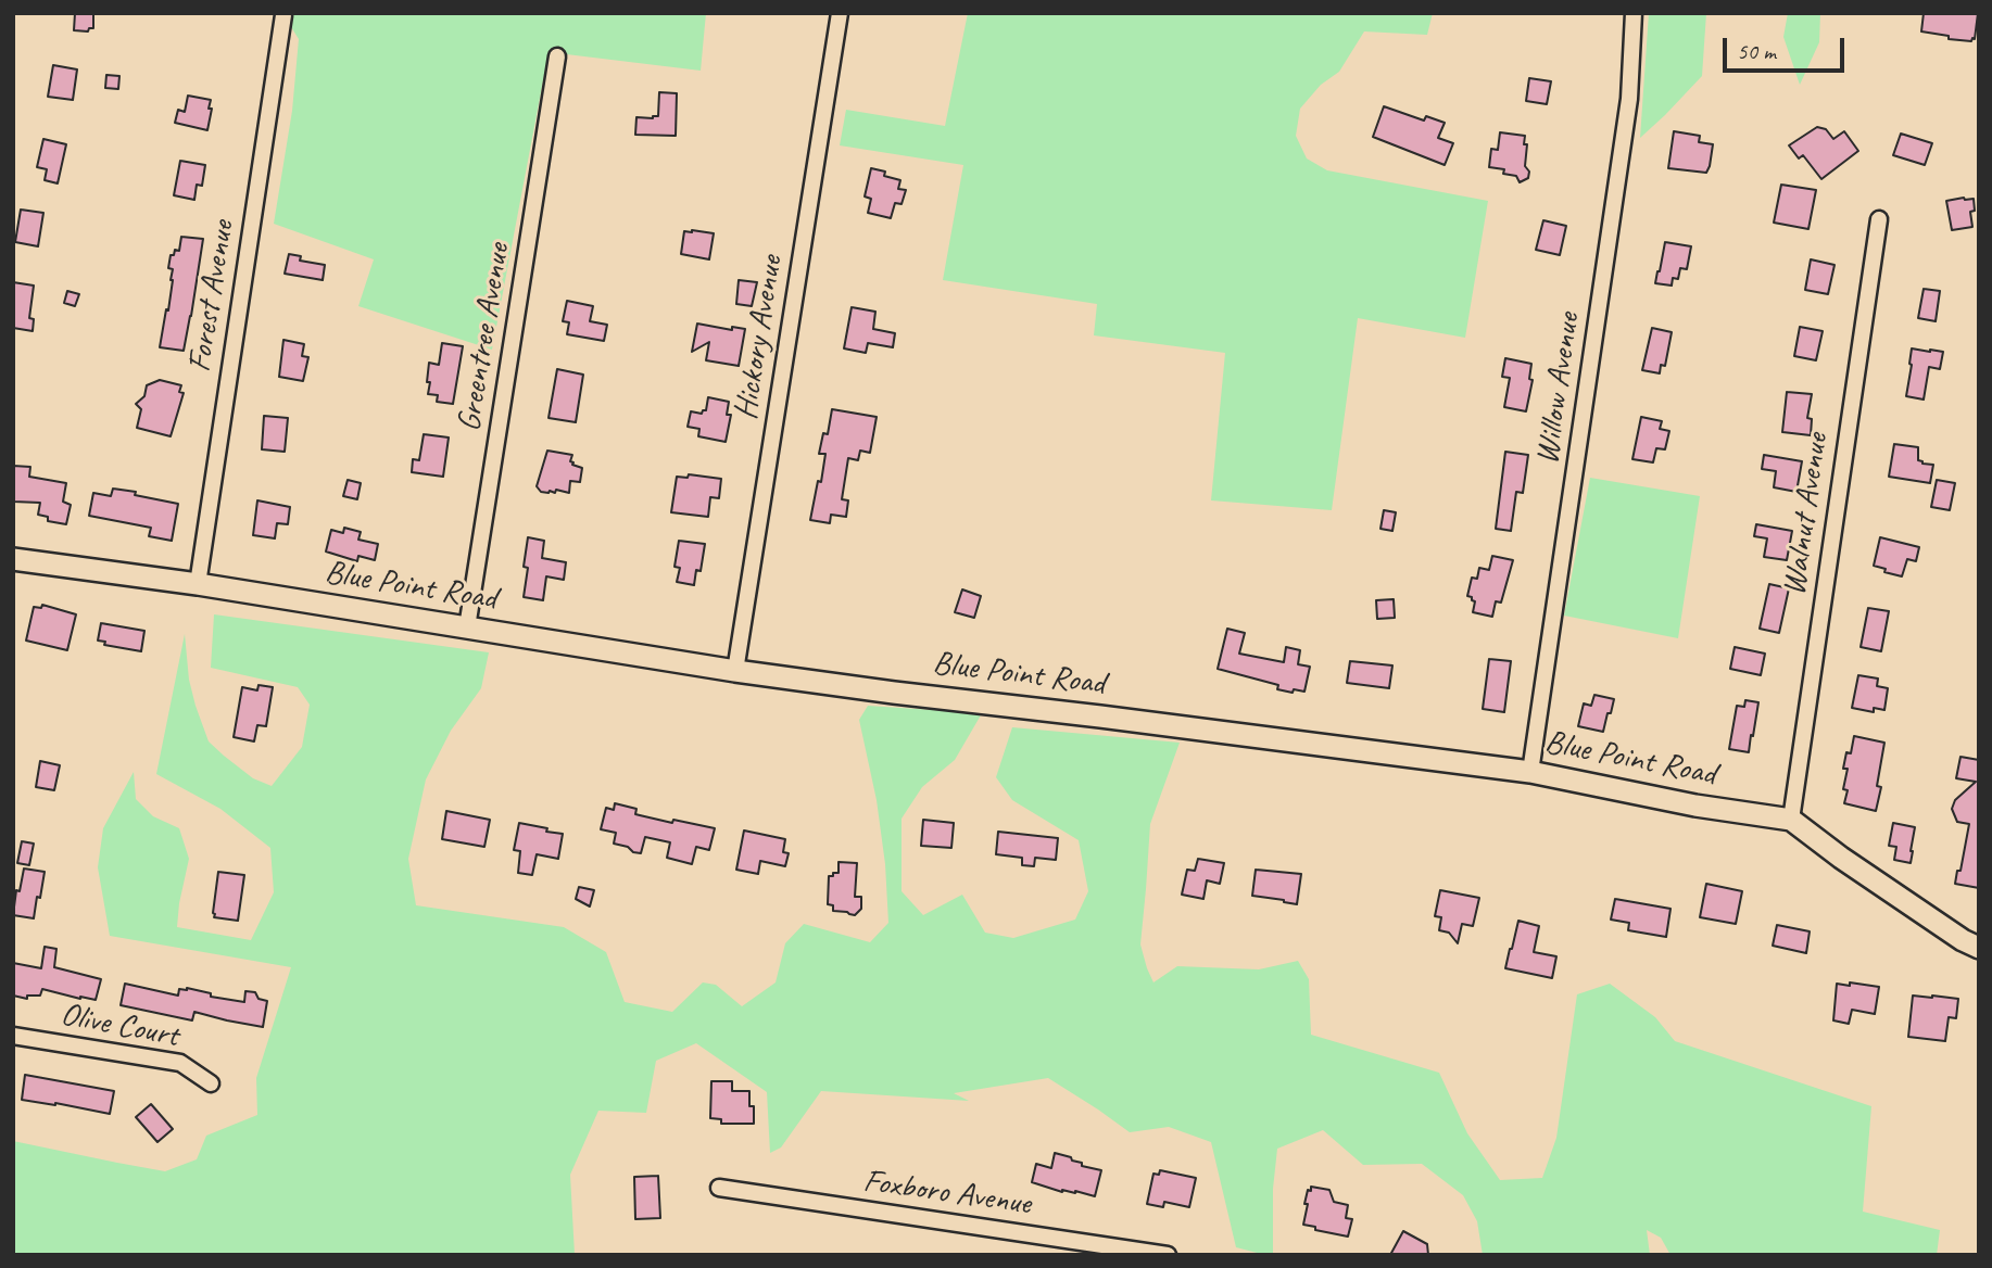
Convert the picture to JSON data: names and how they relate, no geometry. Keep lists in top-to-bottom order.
{
  "streets": {
    "street": [
      "Forest Avenue",
      "Greentree Avenue",
      "Hickory Avenue",
      "Willow Avenue",
      "Walnut Avenue",
      "Blue Point Road",
      "Olive Court",
      "Foxboro Avenue"
    ]
  },
  "crossings": [
    ["Forest Avenue", "Blue Point Road"],
    ["Greentree Avenue", "Blue Point Road"],
    ["Hickory Avenue", "Blue Point Road"],
    ["Willow Avenue", "Blue Point Road"],
    ["Walnut Avenue", "Blue Point Road"]
  ],
  "scale_bar": "50 m"
}
